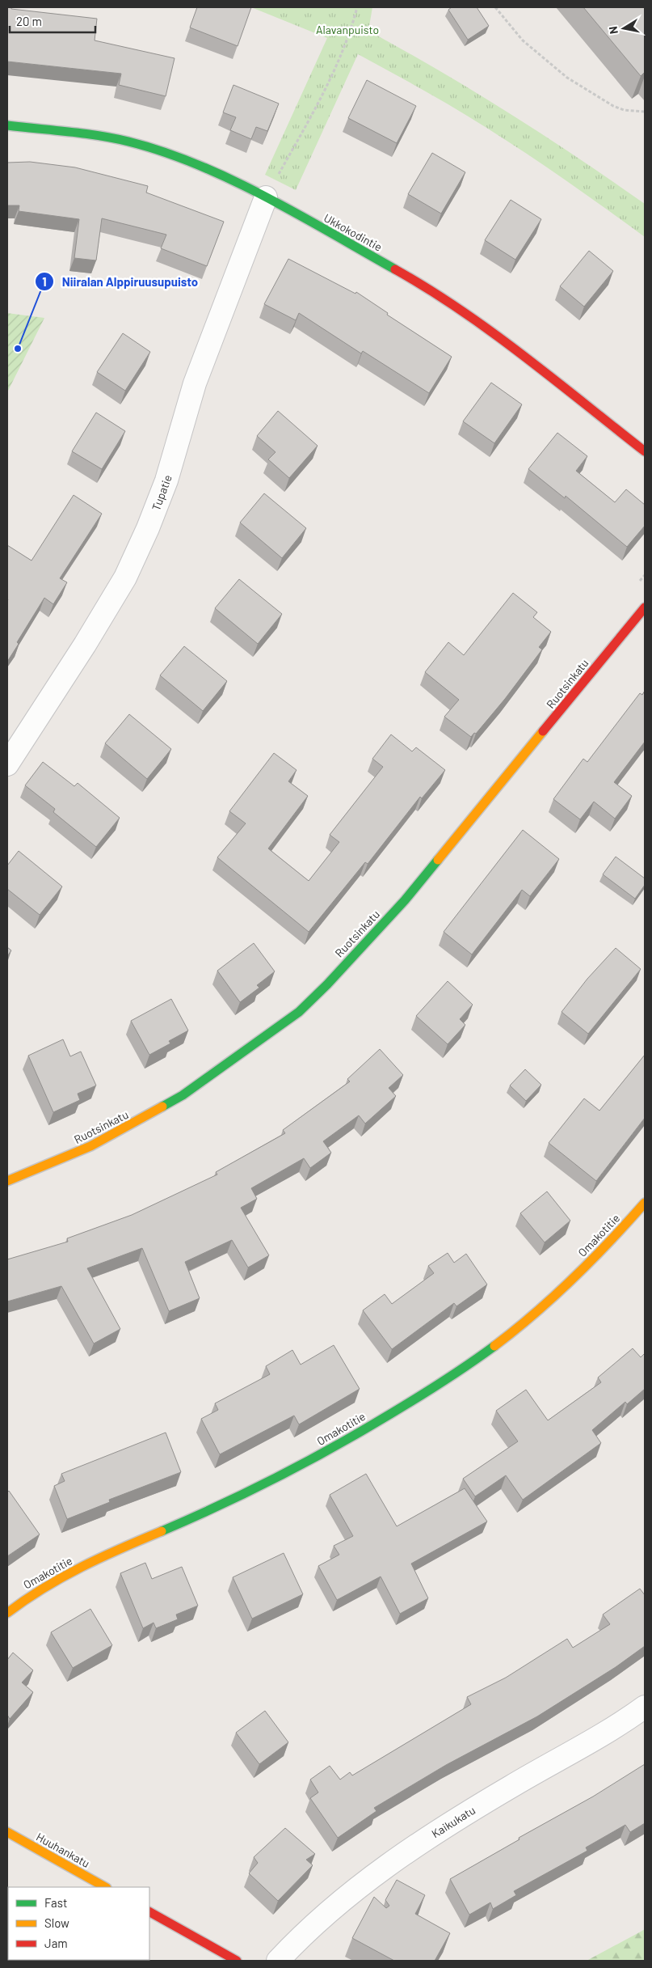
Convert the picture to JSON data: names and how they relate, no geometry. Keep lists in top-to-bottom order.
{
  "streets": {
    "street": [
      "Ukkokodintie",
      "Tupatie",
      "Ruotsinkatu",
      "Omakotitie",
      "Kaikukatu",
      "Huuhankatu"
    ]
  },
  "crossings": [
    ["Ukkokodintie", "Tupatie"]
  ],
  "parks": ["Alavanpuisto"],
  "places": ["Niiralan Alppiruusupuisto"],
  "legend": ["Fast", "Slow", "Jam"],
  "scale_bar": "20 m",
  "north": "left"
}
